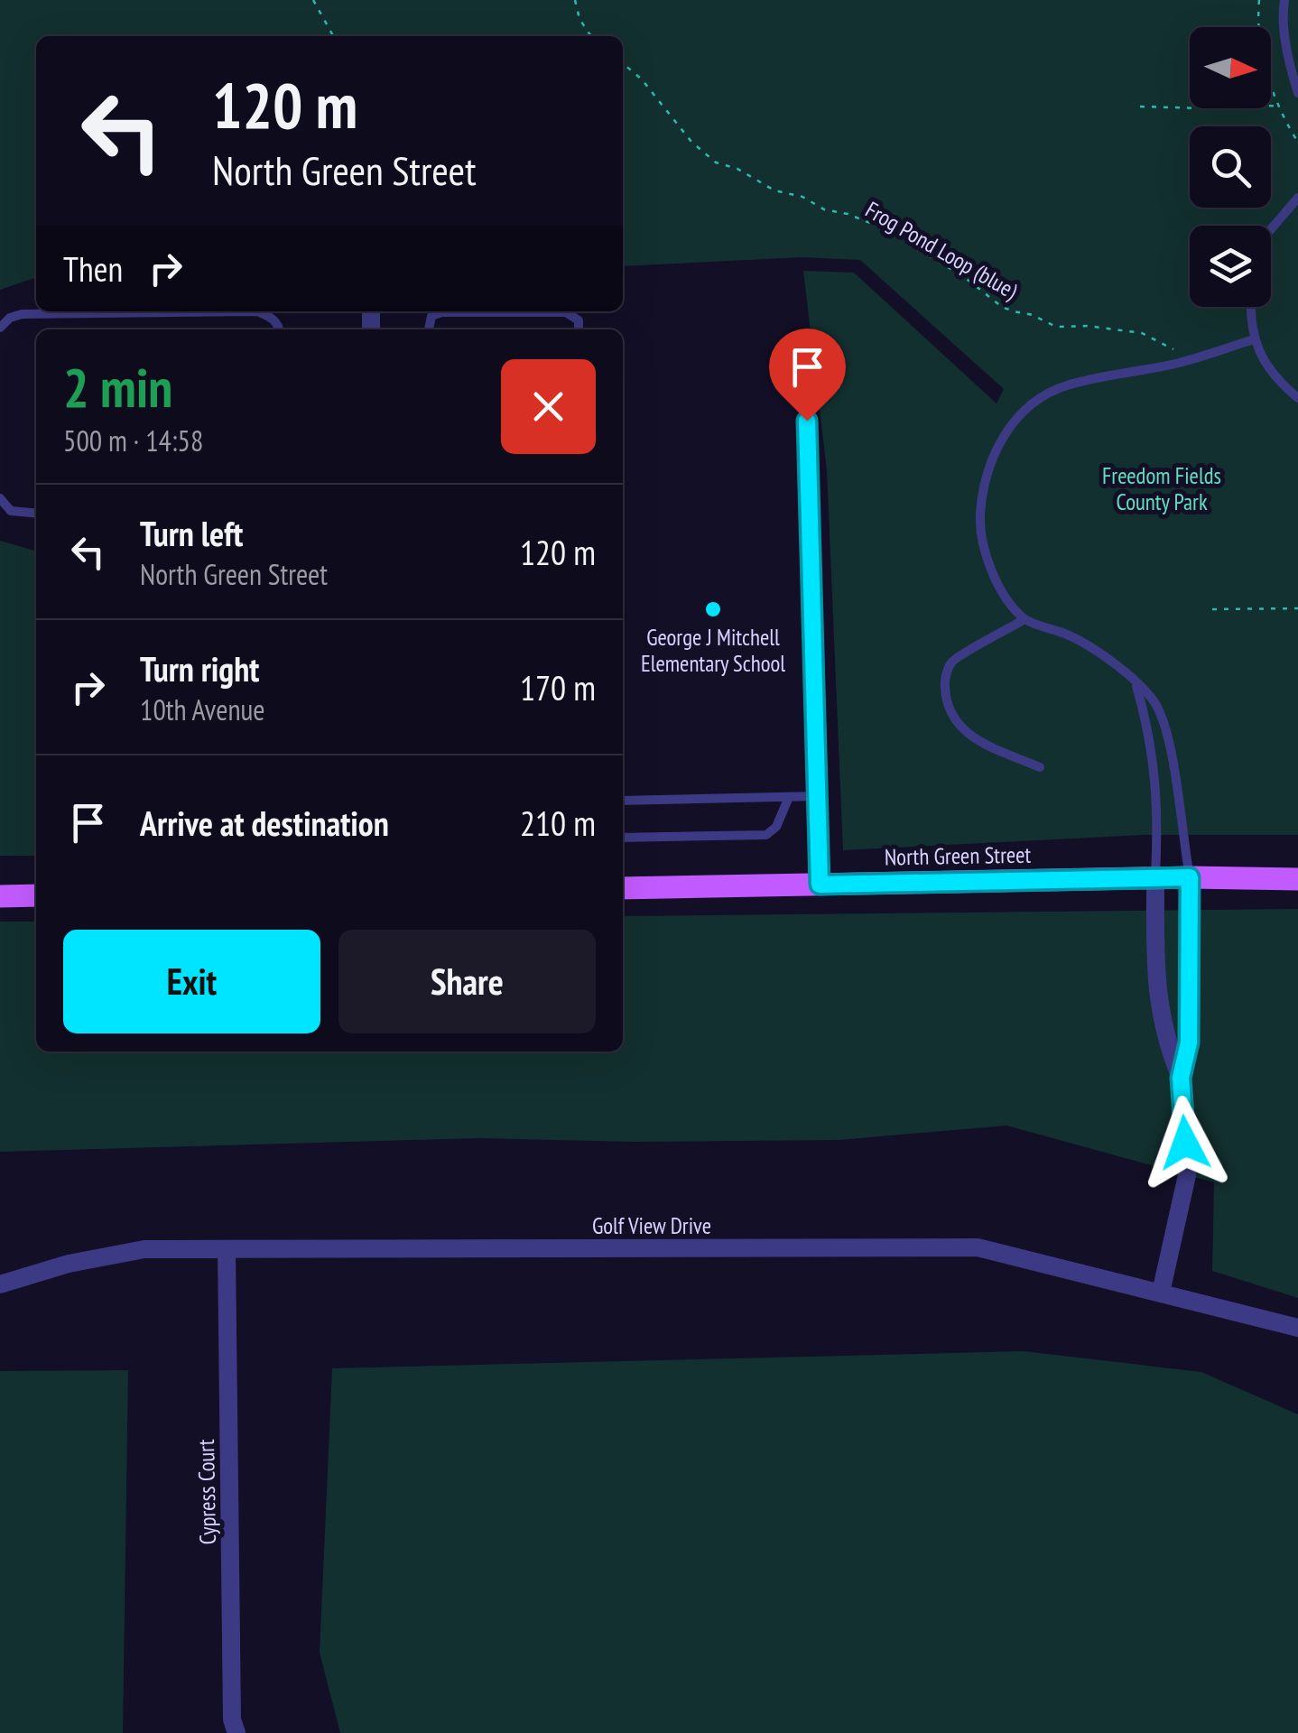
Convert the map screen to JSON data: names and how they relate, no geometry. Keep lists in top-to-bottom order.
{
  "streets": {
    "main road": ["North Green Street"],
    "street": ["Golf View Drive", "Cypress Court"],
    "path": ["Frog Pond Loop (blue)"]
  },
  "crossings": [
    ["Golf View Drive", "Cypress Court"]
  ],
  "parks": ["Freedom Fields County Park"],
  "places": ["George J Mitchell Elementary School"],
  "north": "right",
  "page": {
    "turn": ["120 m", "North Green Street"],
    "then": "Then",
    "heading": ["2 min", "500 m · 14:58"],
    "list": [
      {
        "name": "Turn left",
        "note": "North Green Street",
        "value": "120 m"
      },
      {
        "name": "Turn right",
        "note": "10th Avenue",
        "value": "170 m"
      },
      {
        "name": "Arrive at destination",
        "value": "210 m"
      }
    ],
    "buttons": ["Exit", "Share"]
  }
}
